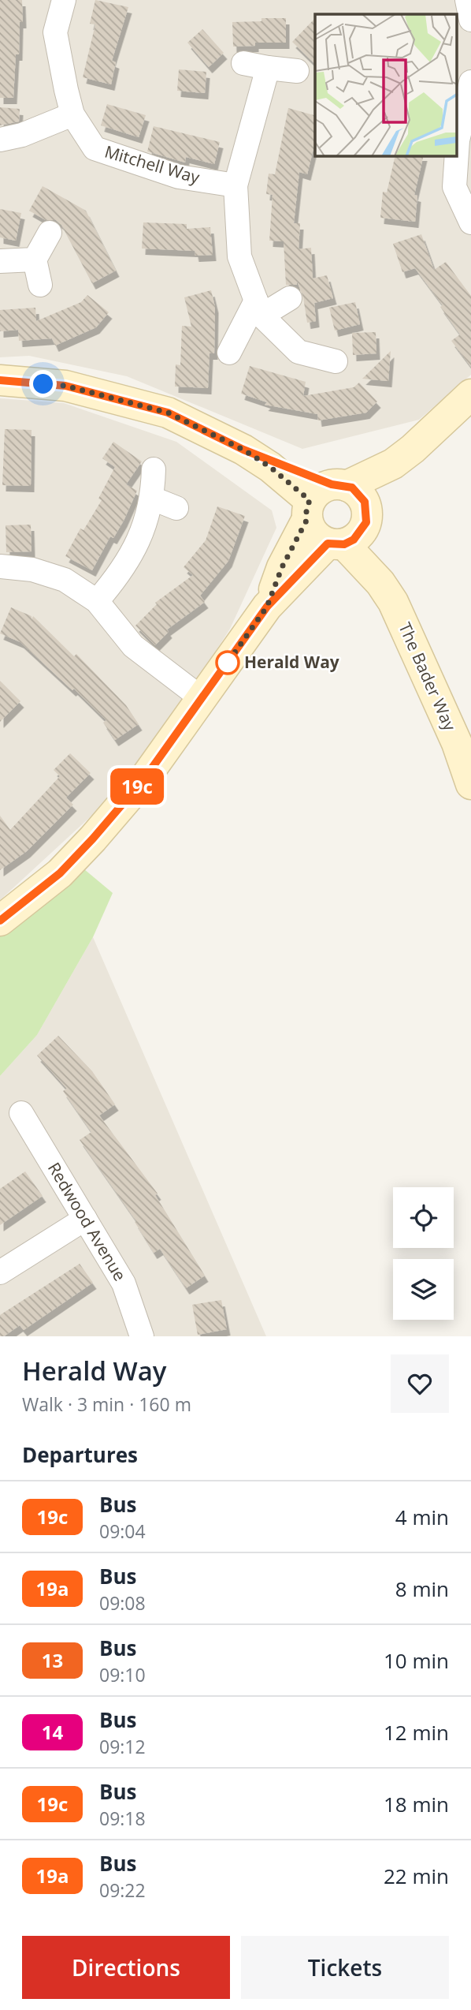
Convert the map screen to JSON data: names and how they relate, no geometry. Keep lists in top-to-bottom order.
{
  "streets": {
    "street": ["Mitchell Way", "The Bader Way", "Redwood Avenue"]
  },
  "places": ["Herald Way"],
  "lines": ["bus line 19c"],
  "page": {
    "on_map": "19c",
    "heading": [
      ["Herald Way", "Walk · 3 min · 160 m"],
      "Departures"
    ],
    "list": [
      {
        "mark": "19c",
        "name": "Bus",
        "note": "09:04",
        "value": "4 min"
      },
      {
        "mark": "19a",
        "name": "Bus",
        "note": "09:08",
        "value": "8 min"
      },
      {
        "mark": "13",
        "name": "Bus",
        "note": "09:10",
        "value": "10 min"
      },
      {
        "mark": "14",
        "name": "Bus",
        "note": "09:12",
        "value": "12 min"
      },
      {
        "mark": "19c",
        "name": "Bus",
        "note": "09:18",
        "value": "18 min"
      },
      {
        "mark": "19a",
        "name": "Bus",
        "note": "09:22",
        "value": "22 min"
      }
    ],
    "buttons": ["Directions", "Tickets"]
  }
}
